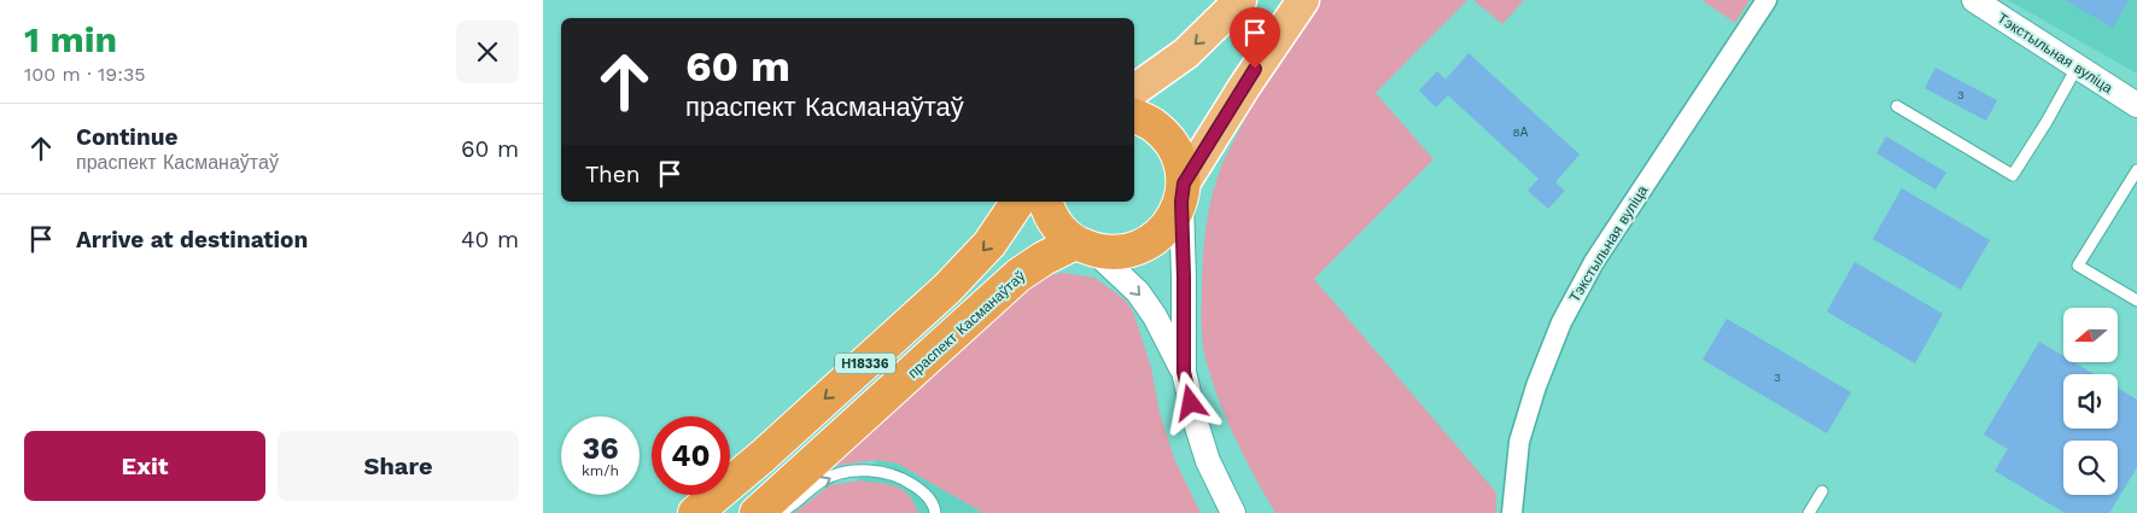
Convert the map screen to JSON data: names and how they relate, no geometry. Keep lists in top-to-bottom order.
{
  "streets": {
    "highway": ["праспект Касманаўтаў", "Н18336"],
    "street": ["Тэкстыльная вуліца"]
  },
  "house_numbers": ["3", "8А", "3"],
  "north": "left",
  "page": {
    "heading": ["1 min", "100 m · 19:35"],
    "turn": ["60 m", "праспект Касманаўтаў"],
    "list": [
      {
        "name": "Continue",
        "note": "праспект Касманаўтаў",
        "value": "60 m"
      },
      {
        "name": "Arrive at destination",
        "value": "40 m"
      }
    ],
    "then": "Then",
    "speed": "36 km/h",
    "limit": "40",
    "buttons": ["Exit", "Share"]
  }
}
